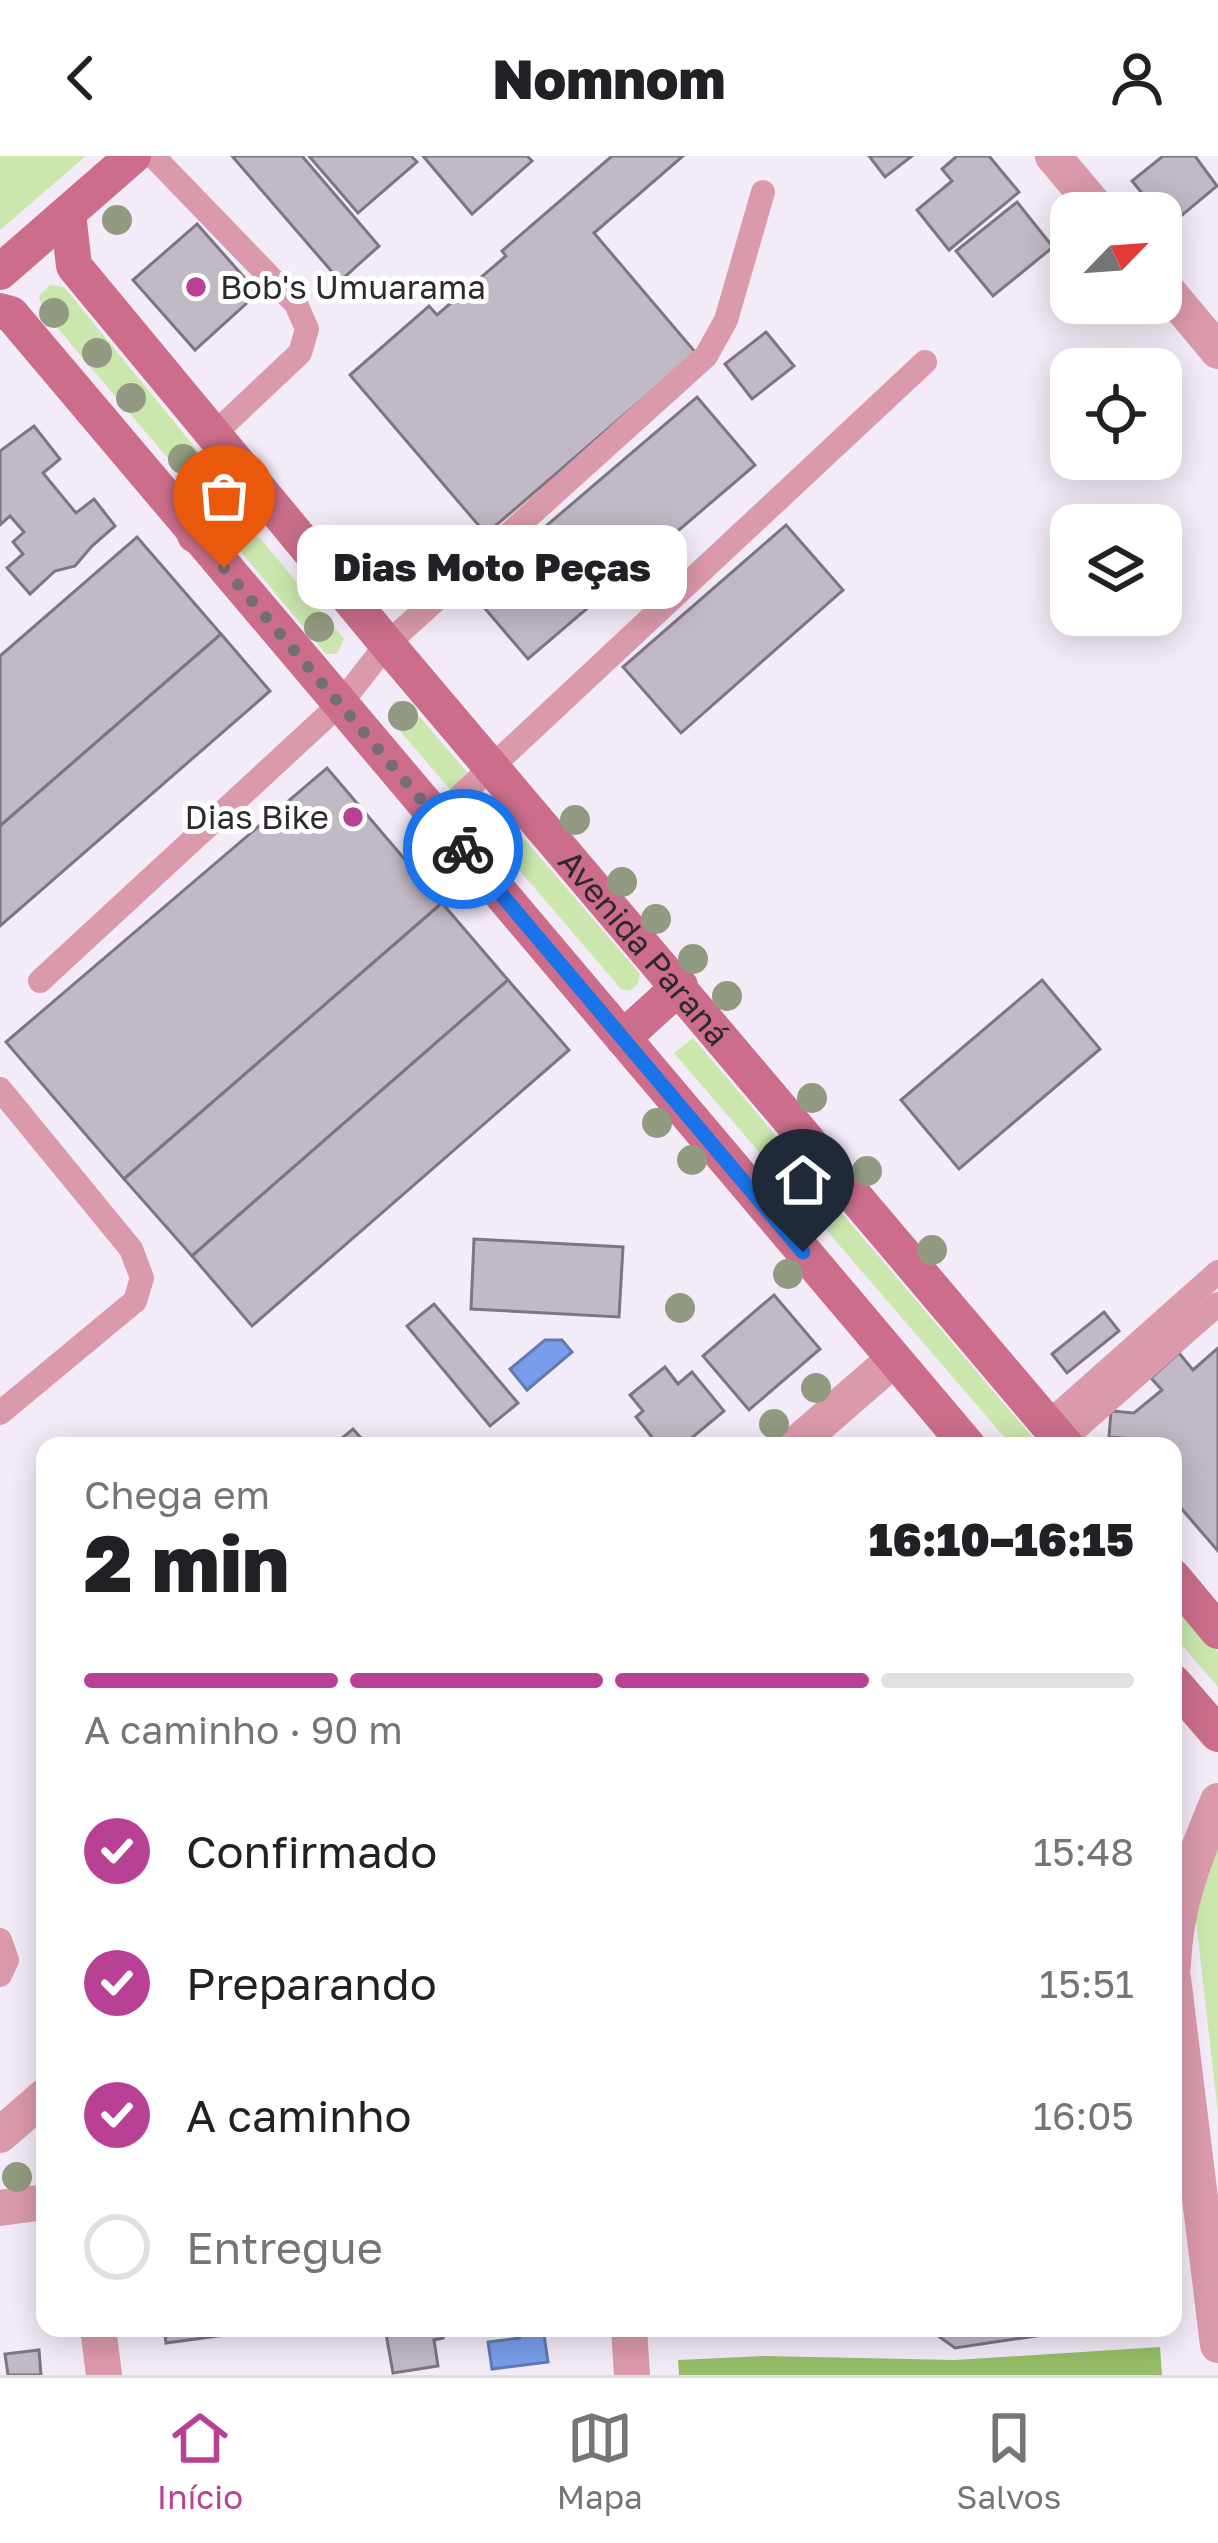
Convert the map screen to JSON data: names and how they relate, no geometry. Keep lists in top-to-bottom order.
{
  "streets": {
    "main road": ["Avenida Paraná"]
  },
  "places": ["Bob's Umuarama", "Dias Moto Peças", "Dias Bike"],
  "north": "top right",
  "page": {
    "header": "Nomnom",
    "bubble": "Dias Moto Peças",
    "heading": ["2 min", "Chega em", "16:10–16:15"],
    "bar": "A caminho · 90 m",
    "list": [
      ["Confirmado", "15:48"],
      ["Preparando", "15:51"],
      ["A caminho", "16:05"],
      "Entregue"
    ],
    "tabs": ["Início", "Mapa", "Salvos"]
  }
}
